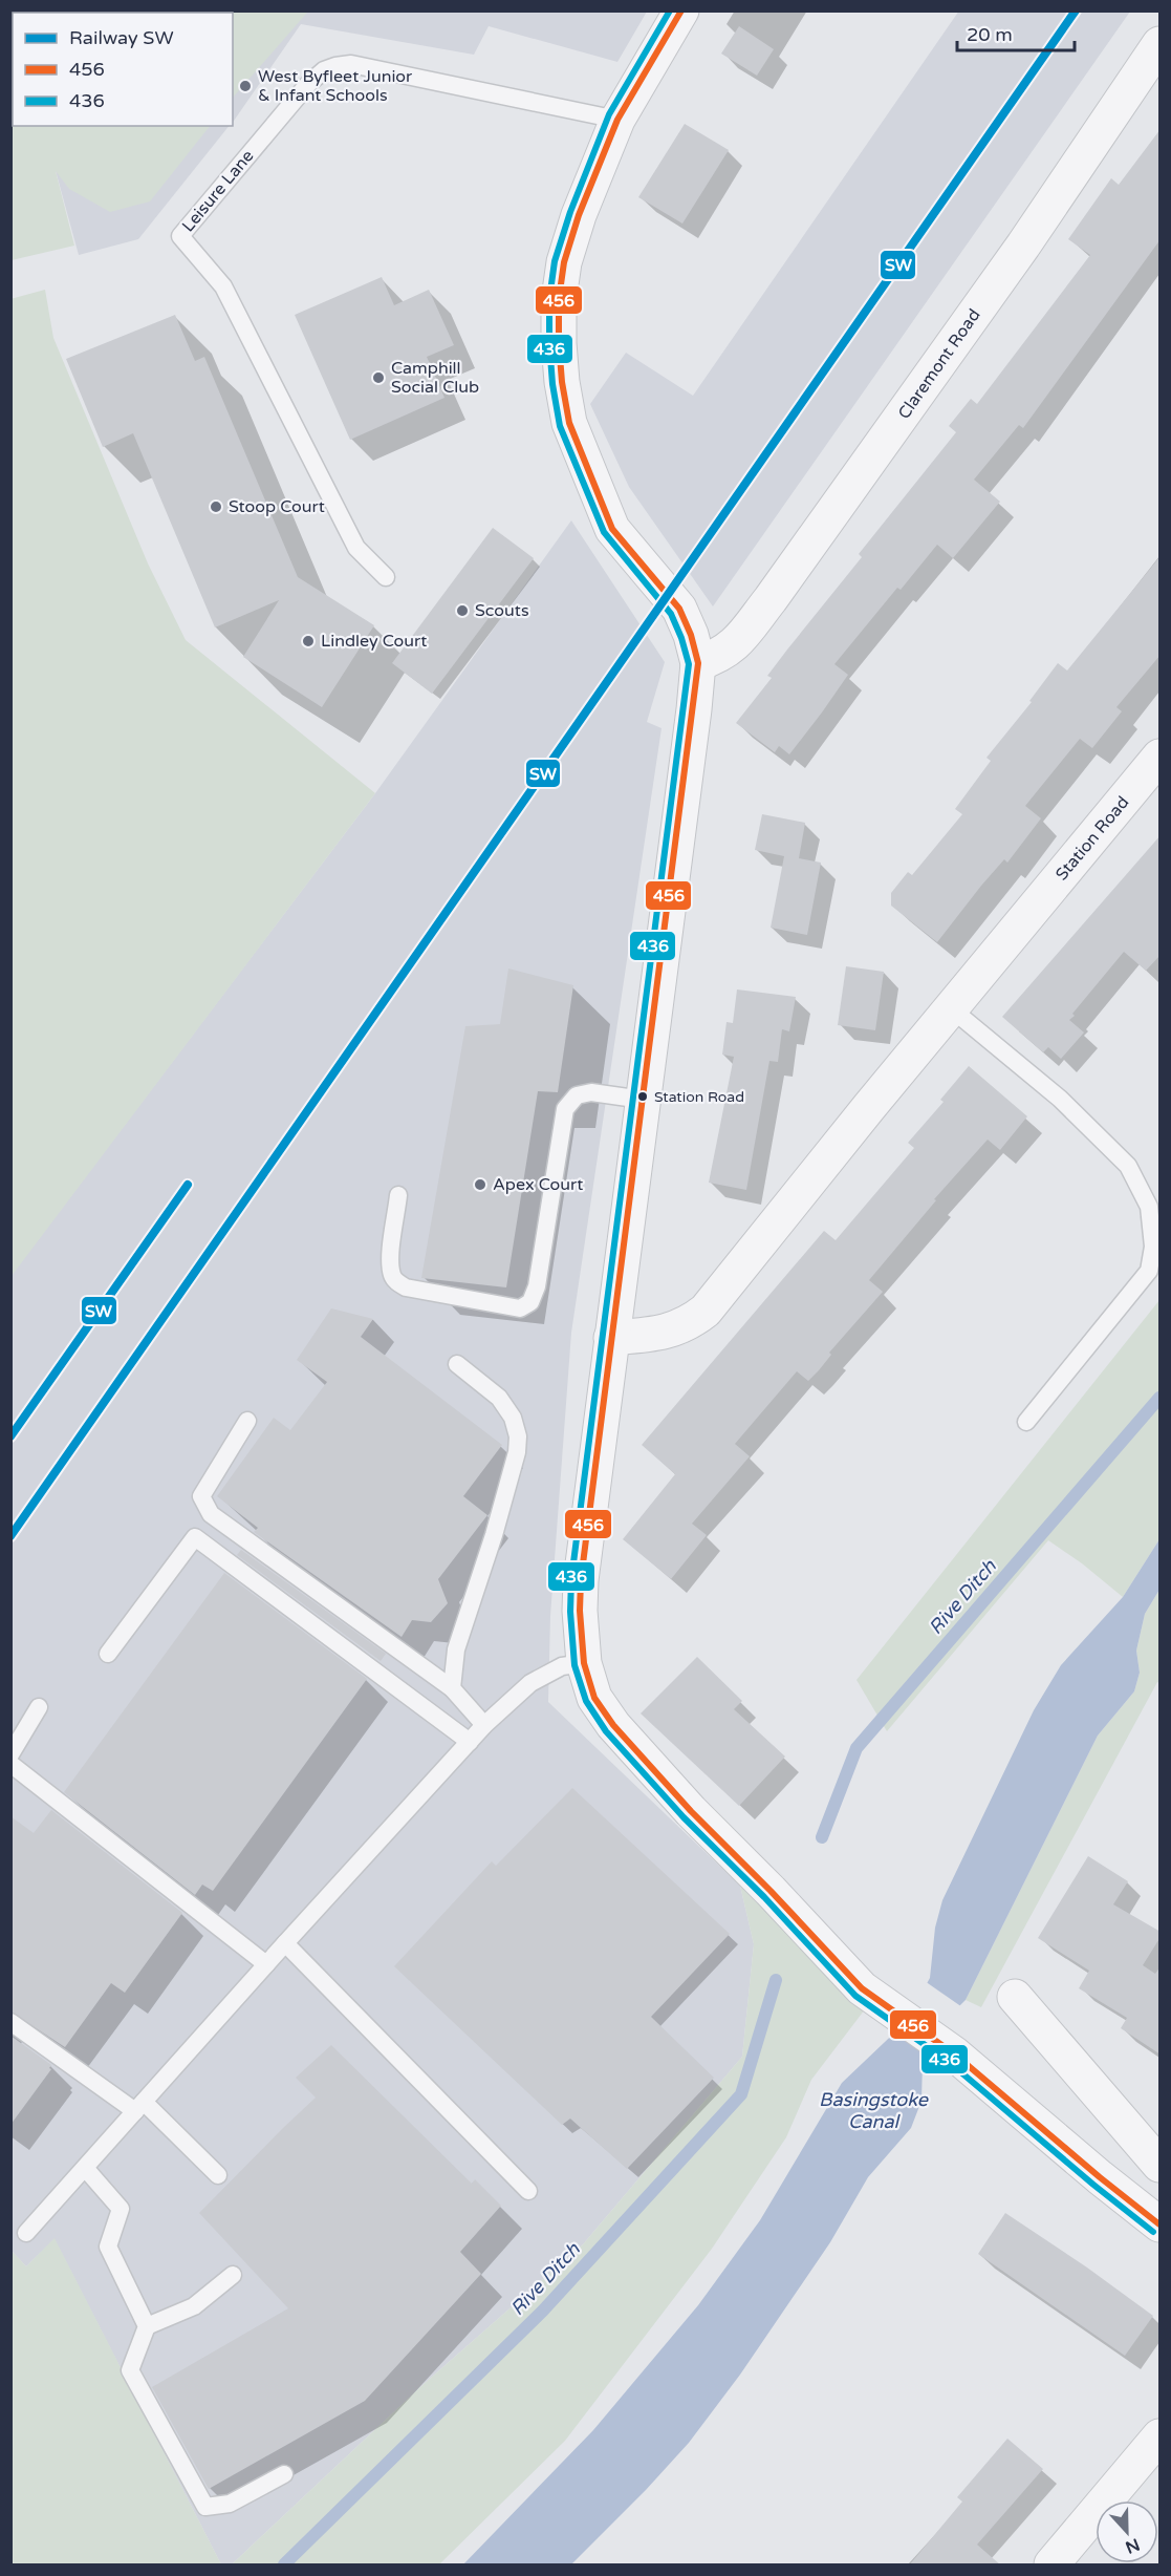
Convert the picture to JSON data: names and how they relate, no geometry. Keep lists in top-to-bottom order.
{
  "streets": {
    "street": ["Claremont Road", "Station Road"],
    "lane": ["Leisure Lane"]
  },
  "water": ["Rive Ditch", "Basingstoke Canal"],
  "places": [
    "West Byfleet Junior & Infant Schools",
    "Camphill Social Club",
    "Stoop Court",
    "Scouts",
    "Lindley Court",
    "Station Road",
    "Apex Court"
  ],
  "lines": ["rail line SW", "transit line 456", "transit line 436"],
  "legend": ["Railway SW", "456", "436"],
  "scale_bar": "20 m",
  "north": "bottom"
}
